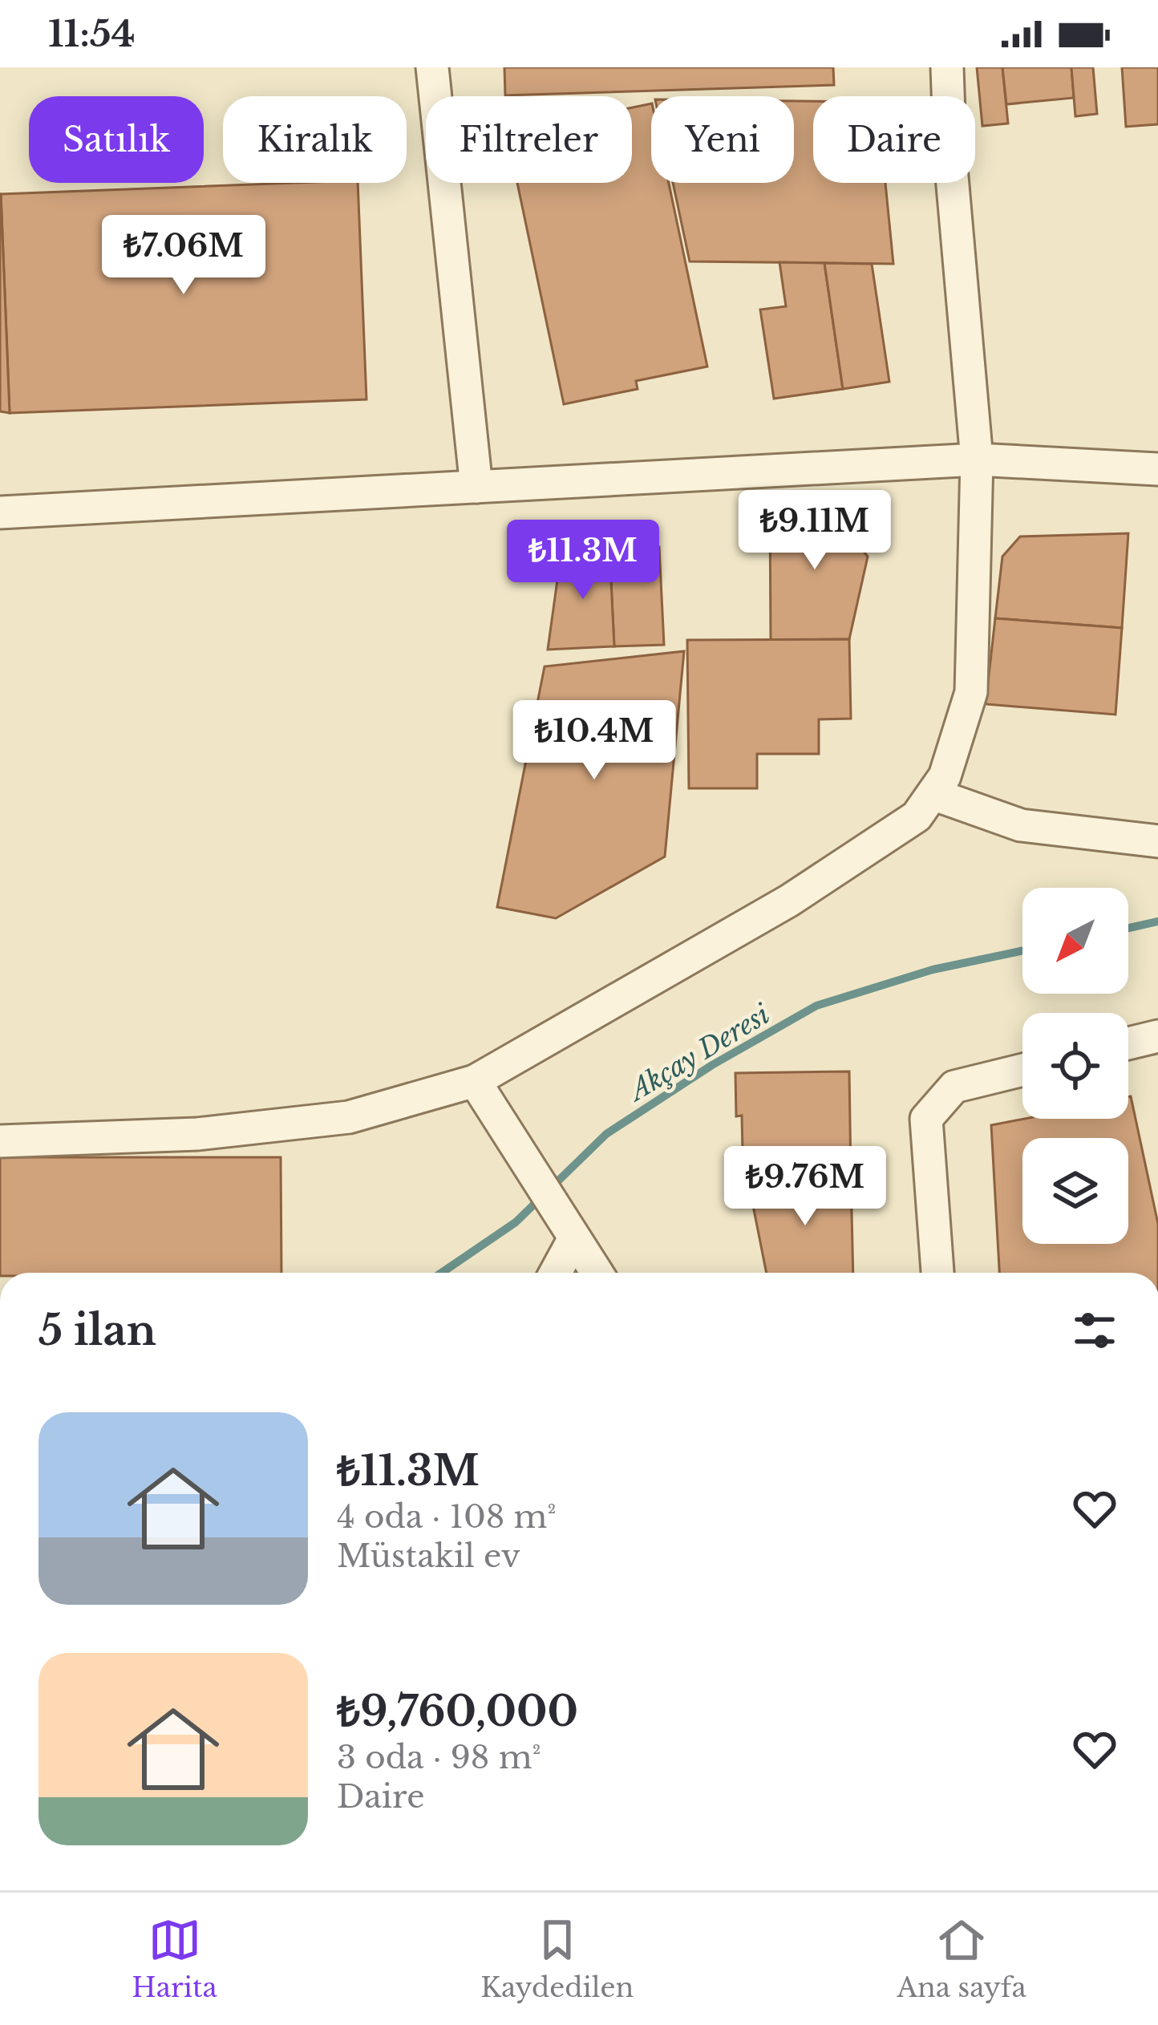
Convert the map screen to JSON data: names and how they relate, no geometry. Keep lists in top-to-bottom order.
{
  "water": ["Akçay Deresi"],
  "north": "bottom left",
  "page": {
    "status": "11:54",
    "chip": [
      "Satılık",
      "Kiralık",
      "Filtreler",
      "Yeni",
      "Daire"
    ],
    "price": [
      "₺7.06M",
      "₺9.11M",
      "₺11.3M",
      "₺10.4M",
      "₺9.76M"
    ],
    "heading": "5 ilan",
    "list": [
      {
        "name": "₺11.3M",
        "note": "4 oda · 108 m² · Müstakil ev"
      },
      {
        "name": "₺9,760,000",
        "note": "3 oda · 98 m² · Daire"
      }
    ],
    "tabs": ["Harita", "Kaydedilen", "Ana sayfa"]
  }
}
